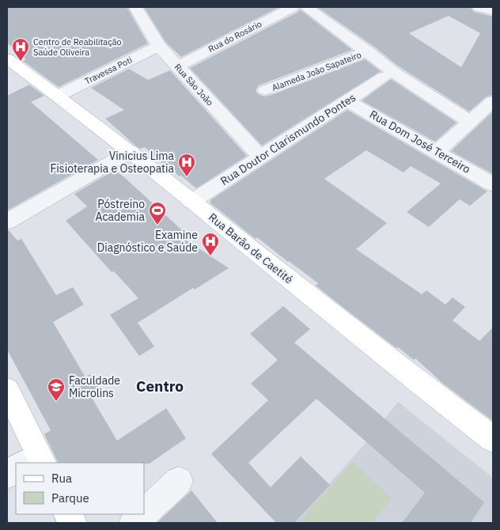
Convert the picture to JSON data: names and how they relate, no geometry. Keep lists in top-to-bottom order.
{
  "streets": {
    "main road": ["Rua Barão de Caetité"],
    "street": [
      "Rua do Rosário",
      "Travessa Poti",
      "Alameda João Sapateiro",
      "Rua São João",
      "Rua Doutor Clarismundo Pontes",
      "Rua Dom José Terceiro"
    ]
  },
  "crossings": [
    ["Rua do Rosário", "Rua São João"],
    ["Travessa Poti", "Rua São João"],
    ["Travessa Poti", "Rua Barão de Caetité"],
    ["Rua São João", "Rua Doutor Clarismundo Pontes"],
    ["Rua Doutor Clarismundo Pontes", "Rua Dom José Terceiro"],
    ["Rua Doutor Clarismundo Pontes", "Rua Barão de Caetité"]
  ],
  "districts": ["Centro"],
  "places": {
    "hospital": ["Centro de Reabilitação Saúde Oliveira", "Vinicius Lima Fisioterapia e Osteopatia", "Examine Diagnóstico e Saúde"],
    "sports": ["Póstreino Academia"],
    "school or university": ["Faculdade Microlins"]
  },
  "legend": ["Rua", "Parque"]
}
